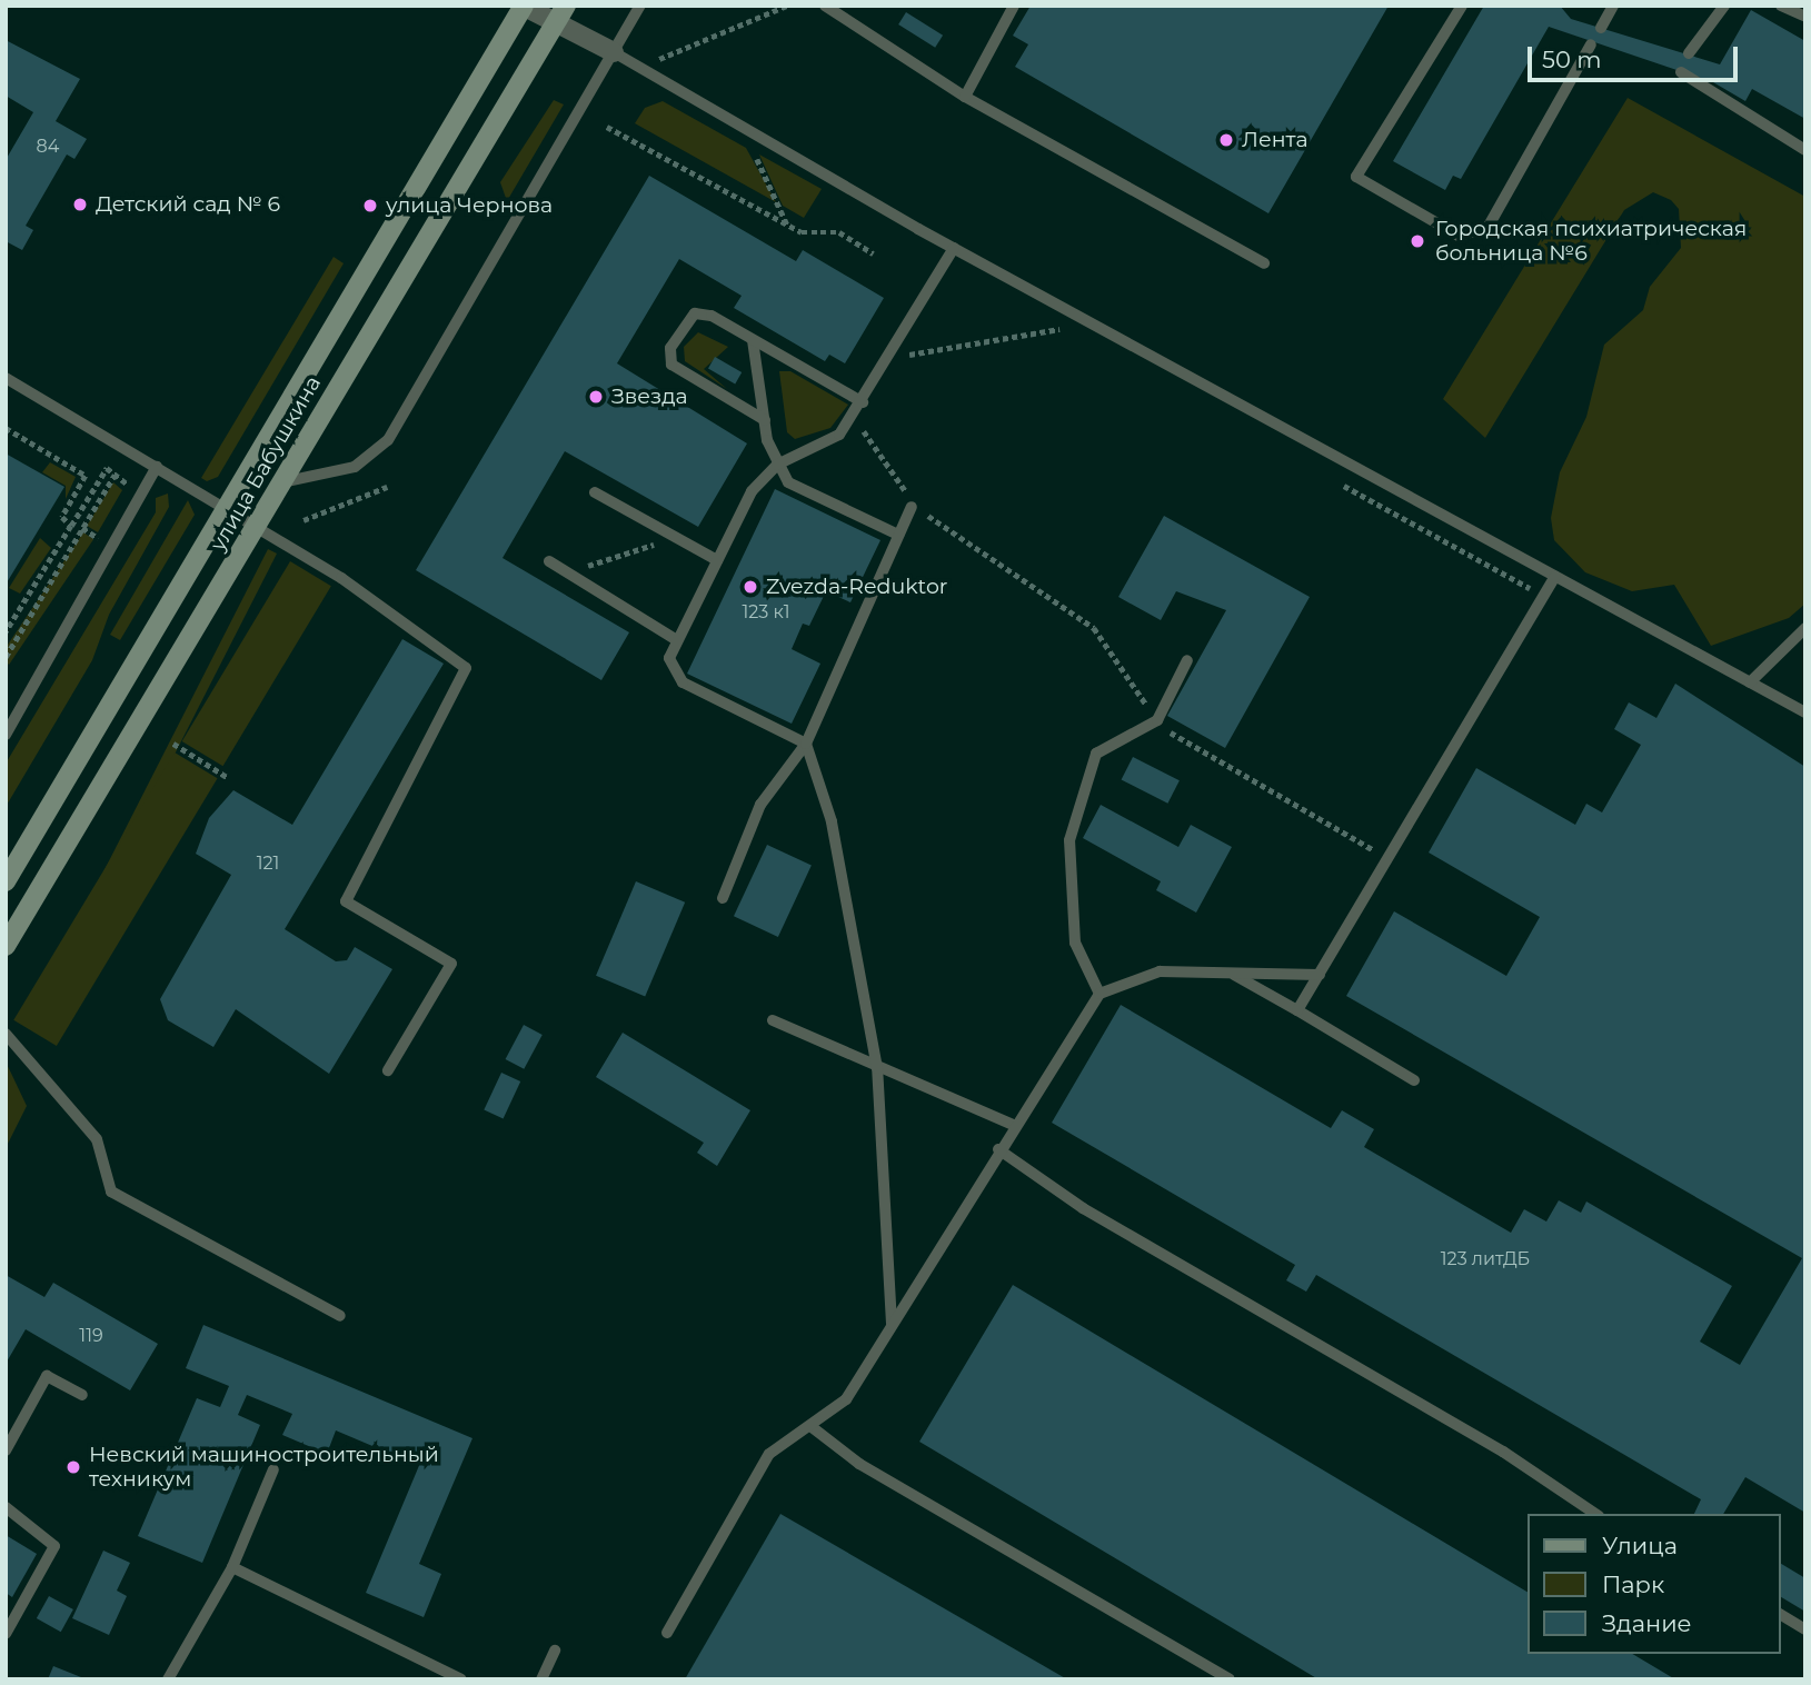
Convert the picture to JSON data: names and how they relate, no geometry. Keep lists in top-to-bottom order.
{
  "streets": {
    "main road": ["улица Бабушкина"]
  },
  "places": [
    "Лента",
    "Детский сад № 6",
    "улица Чернова",
    "Городская психиатрическая больница №6",
    "Звезда",
    "Zvezda-Reduktor",
    "Невский машиностроительный техникум"
  ],
  "house_numbers": [
    "84",
    "123 к1",
    "121",
    "123 литДБ",
    "119"
  ],
  "legend": ["Улица", "Парк", "Здание"],
  "scale_bar": "50 m"
}
